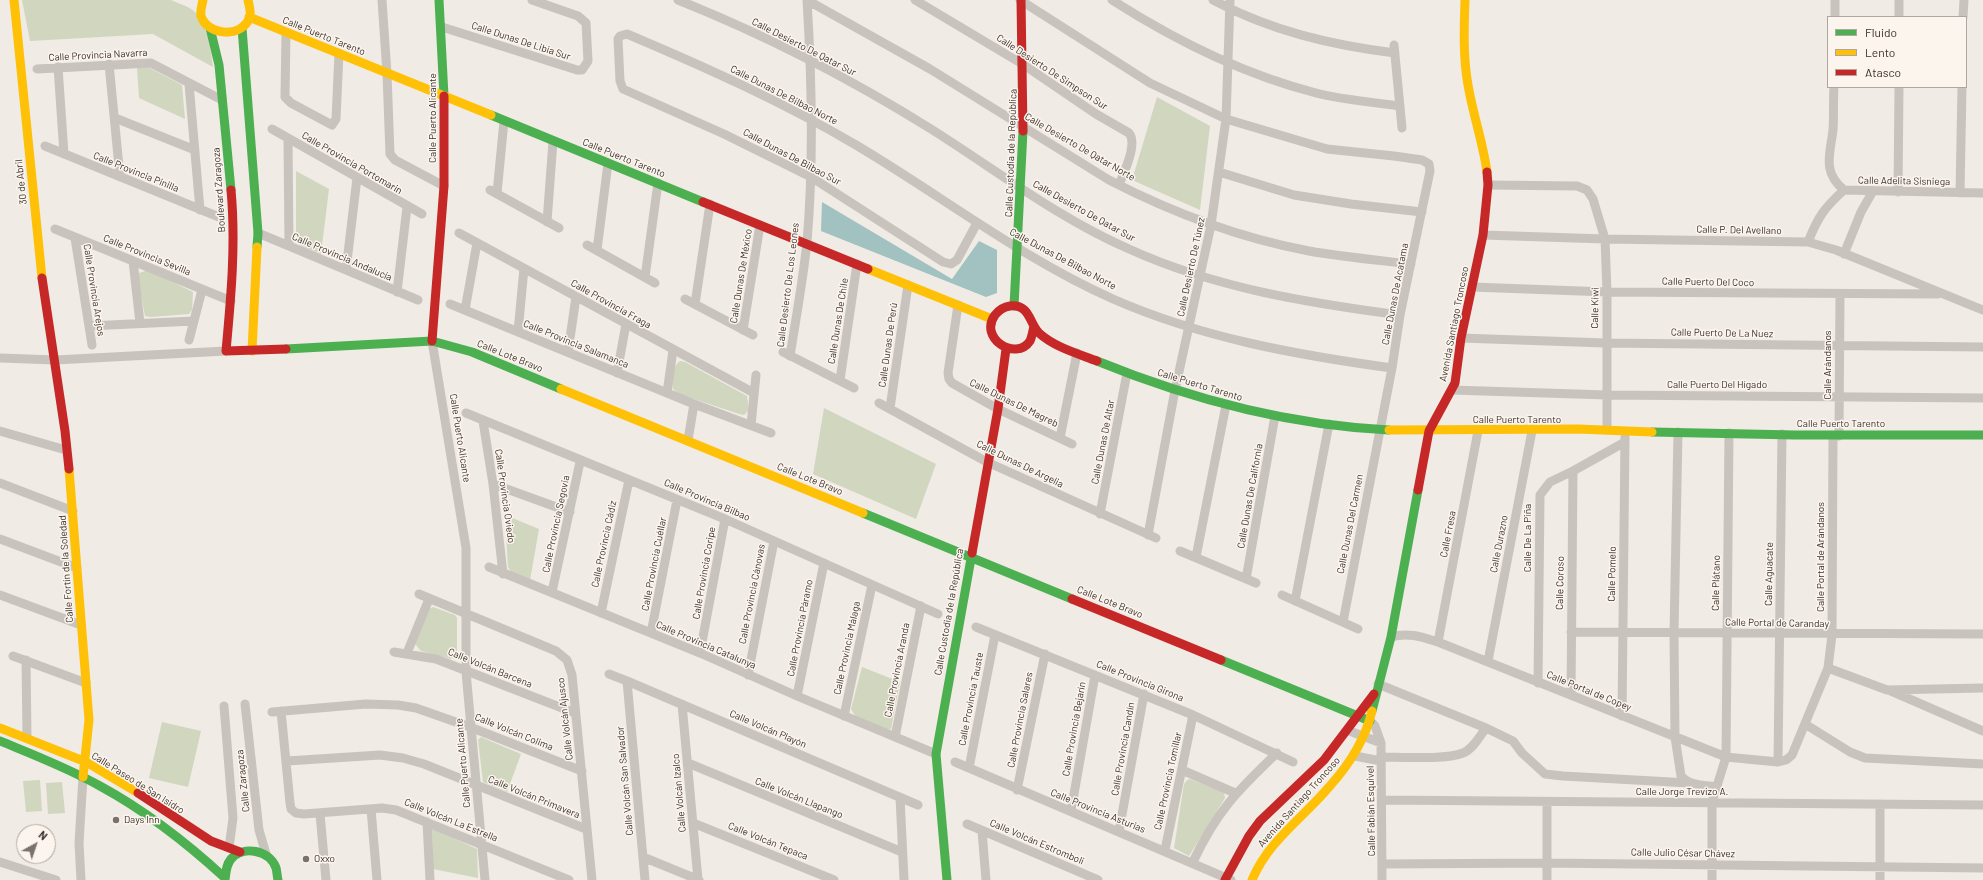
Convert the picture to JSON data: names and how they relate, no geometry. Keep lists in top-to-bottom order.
{
  "streets": {
    "street": [
      "Calle Puerto Tarento",
      "Calle Dunas De Libia Sur",
      "Calle Desierto De Qatar Sur",
      "Calle Provincia Navarra",
      "Calle Desierto De Simpson Sur",
      "Calle Dunas De Bilbao Norte",
      "Calle Puerto Alicante",
      "Calle Desierto De Qatar Norte",
      "Calle Custodia de la República",
      "Calle Dunas De Bilbao Sur",
      "Calle Provincia Portomarin",
      "Calle Provincia Pinilla",
      "Calle Adelita Sisniega",
      "30 de Abril",
      "Boulevard Zaragoza",
      "Calle P. Del Avellano",
      "Calle Provincia Sevilla",
      "Calle Provincia Andalucía",
      "Calle Desierto De Túnez",
      "Calle Dunas De México",
      "Calle Puerto Del Coco",
      "Calle Desierto De Los Leones",
      "Calle Provincia Arejos",
      "Calle Dunas De Acatama",
      "Calle Provincia Fraga",
      "Calle Kiwi",
      "Calle Dunas De Chile",
      "Avenida Santiago Troncoso",
      "Calle Puerto De La Nuez",
      "Calle Provincia Salamanca",
      "Calle Dunas De Perú",
      "Calle Lote Bravo",
      "Calle Arándanos",
      "Calle Puerto Del Hígado",
      "Calle Dunas De Magreb",
      "Calle Dunas De Altar",
      "Calle Dunas De Argelia",
      "Calle Provincia Oviedo",
      "Calle Dunas De California",
      "Calle Provincia Bilbao",
      "Calle Provincia Segovia",
      "Calle Dunas Del Carmen",
      "Calle Fresa",
      "Calle De La Piña",
      "Calle Provincia Cádiz",
      "Calle Durazno",
      "Calle Portal de Arándanos",
      "Calle Provincia Cuéllar",
      "Calle Fortín de la Soledad",
      "Calle Provincia Coripe",
      "Calle Pomelo",
      "Calle Aguacate",
      "Calle Coroso",
      "Calle Plátano",
      "Calle Provincia Cánovas",
      "Calle Portal de Caranday",
      "Calle Provincia Páramo",
      "Calle Provincia Catalunya",
      "Calle Provincia Málaga",
      "Calle Volcán Barcena",
      "Calle Provincia Aranda",
      "Calle Provincia Girona",
      "Calle Portal de Copey",
      "Calle Provincia Tauste",
      "Calle Volcán Ajusco",
      "Calle Provincia Salares",
      "Calle Volcán Playón",
      "Calle Provincia Bejarín",
      "Calle Volcán Colima",
      "Calle Provincia Candín",
      "Calle Zaragoza",
      "Calle Volcán San Salvador",
      "Calle Provincia Tomillar",
      "Calle Paseo de San Isidro",
      "Calle Jorge Trevizo A.",
      "Calle Volcán Izalco",
      "Calle Volcán Primavera",
      "Calle Volcán Llapango",
      "Calle Provincia Asturias",
      "Calle Fabián Esquivel",
      "Calle Volcán La Estrella",
      "Calle Volcán Tepaca",
      "Calle Volcán Estromboli",
      "Calle Julio César Chávez"
    ]
  },
  "crossings": [
    ["Calle Puerto Tarento", "Calle Puerto Alicante"],
    ["Calle Puerto Tarento", "Calle Custodia de la República"],
    ["Calle Puerto Tarento", "Calle Desierto De Túnez"],
    ["Calle Puerto Tarento", "Calle Dunas De México"],
    ["Calle Puerto Tarento", "Calle Desierto De Los Leones"],
    ["Calle Puerto Tarento", "Calle Dunas De Acatama"],
    ["Calle Puerto Tarento", "Calle Kiwi"],
    ["Calle Puerto Tarento", "Calle Dunas De Chile"],
    ["Calle Puerto Tarento", "Avenida Santiago Troncoso"],
    ["Calle Puerto Tarento", "Calle Dunas De Perú"],
    ["Calle Puerto Tarento", "Calle Arándanos"],
    ["Calle Puerto Tarento", "Calle Dunas De Magreb"],
    ["Calle Puerto Tarento", "Calle Dunas De Altar"],
    ["Calle Puerto Tarento", "Calle Dunas De California"],
    ["Calle Puerto Tarento", "Calle Dunas Del Carmen"],
    ["Calle Puerto Tarento", "Calle Fresa"],
    ["Calle Puerto Tarento", "Calle Durazno"],
    ["Calle Puerto Tarento", "Calle Portal de Arándanos"],
    ["Calle Puerto Tarento", "Calle Pomelo"],
    ["Calle Puerto Tarento", "Calle Aguacate"],
    ["Calle Puerto Tarento", "Calle Plátano"],
    ["Calle Dunas De Libia Sur", "Calle Puerto Alicante"],
    ["Calle Desierto De Qatar Sur", "Calle Custodia de la República"],
    ["Calle Desierto De Qatar Sur", "Calle Desierto De Túnez"],
    ["Calle Desierto De Qatar Sur", "Calle Desierto De Los Leones"],
    ["Calle Desierto De Qatar Sur", "Calle Dunas De Acatama"],
    ["Calle Provincia Navarra", "Boulevard Zaragoza"],
    ["Calle Desierto De Simpson Sur", "Calle Desierto De Qatar Norte"],
    ["Calle Desierto De Simpson Sur", "Calle Custodia de la República"],
    ["Calle Dunas De Bilbao Norte", "Calle Custodia de la República"],
    ["Calle Dunas De Bilbao Norte", "Calle Dunas De Bilbao Sur"],
    ["Calle Dunas De Bilbao Norte", "Calle Desierto De Túnez"],
    ["Calle Dunas De Bilbao Norte", "Calle Desierto De Los Leones"],
    ["Calle Dunas De Bilbao Norte", "Calle Dunas De Acatama"],
    ["Calle Puerto Alicante", "Calle Lote Bravo"],
    ["Calle Puerto Alicante", "Calle Volcán Barcena"],
    ["Calle Puerto Alicante", "Calle Volcán Ajusco"],
    ["Calle Puerto Alicante", "Calle Volcán Colima"],
    ["Calle Puerto Alicante", "Calle Volcán Primavera"],
    ["Calle Puerto Alicante", "Calle Volcán La Estrella"],
    ["Calle Desierto De Qatar Norte", "Calle Custodia de la República"],
    ["Calle Desierto De Qatar Norte", "Calle Desierto De Túnez"],
    ["Calle Desierto De Qatar Norte", "Calle Desierto De Los Leones"],
    ["Calle Desierto De Qatar Norte", "Calle Dunas De Acatama"],
    ["Calle Custodia de la República", "Calle Lote Bravo"],
    ["Calle Custodia de la República", "Calle Dunas De Magreb"],
    ["Calle Custodia de la República", "Calle Dunas De Argelia"],
    ["Calle Custodia de la República", "Calle Provincia Catalunya"],
    ["Calle Dunas De Bilbao Sur", "Calle Desierto De Los Leones"],
    ["30 de Abril", "Calle Fortín de la Soledad"],
    ["Boulevard Zaragoza", "Calle Provincia Sevilla"],
    ["Boulevard Zaragoza", "Calle Lote Bravo"],
    ["Calle P. Del Avellano", "Calle Puerto Del Coco"],
    ["Calle P. Del Avellano", "Calle Kiwi"],
    ["Calle P. Del Avellano", "Avenida Santiago Troncoso"],
    ["Calle Provincia Sevilla", "Calle Provincia Arejos"],
    ["Calle Desierto De Túnez", "Calle Dunas De Acatama"],
    ["Calle Desierto De Túnez", "Calle Dunas De Argelia"],
    ["Calle Puerto Del Coco", "Calle Kiwi"],
    ["Calle Puerto Del Coco", "Avenida Santiago Troncoso"],
    ["Calle Puerto Del Coco", "Calle Arándanos"],
    ["Calle Desierto De Los Leones", "Calle Dunas De Chile"],
    ["Calle Dunas De Acatama", "Calle Dunas Del Carmen"],
    ["Calle Kiwi", "Avenida Santiago Troncoso"],
    ["Calle Kiwi", "Calle Puerto De La Nuez"],
    ["Calle Kiwi", "Calle Puerto Del Hígado"],
    ["Avenida Santiago Troncoso", "Calle Puerto De La Nuez"],
    ["Avenida Santiago Troncoso", "Calle Lote Bravo"],
    ["Avenida Santiago Troncoso", "Calle Puerto Del Hígado"],
    ["Avenida Santiago Troncoso", "Calle Portal de Copey"],
    ["Avenida Santiago Troncoso", "Calle Provincia Asturias"],
    ["Calle Puerto De La Nuez", "Calle Arándanos"],
    ["Calle Dunas De Perú", "Calle Dunas De Argelia"],
    ["Calle Arándanos", "Calle Puerto Del Hígado"],
    ["Calle Arándanos", "Calle Portal de Arándanos"],
    ["Calle Dunas De Altar", "Calle Dunas De Argelia"],
    ["Calle Provincia Oviedo", "Calle Provincia Bilbao"],
    ["Calle Provincia Oviedo", "Calle Provincia Catalunya"],
    ["Calle Provincia Bilbao", "Calle Provincia Segovia"],
    ["Calle Provincia Bilbao", "Calle Provincia Cádiz"],
    ["Calle Provincia Bilbao", "Calle Provincia Cuéllar"],
    ["Calle Provincia Bilbao", "Calle Provincia Coripe"],
    ["Calle Provincia Bilbao", "Calle Provincia Cánovas"],
    ["Calle Provincia Bilbao", "Calle Provincia Páramo"],
    ["Calle Provincia Bilbao", "Calle Provincia Málaga"],
    ["Calle Provincia Bilbao", "Calle Provincia Aranda"],
    ["Calle Provincia Segovia", "Calle Provincia Catalunya"],
    ["Calle Fresa", "Calle Portal de Copey"],
    ["Calle De La Piña", "Calle Pomelo"],
    ["Calle De La Piña", "Calle Coroso"],
    ["Calle De La Piña", "Calle Portal de Copey"],
    ["Calle Provincia Cádiz", "Calle Provincia Catalunya"],
    ["Calle Durazno", "Calle Portal de Copey"],
    ["Calle Portal de Arándanos", "Calle Aguacate"],
    ["Calle Portal de Arándanos", "Calle Portal de Caranday"],
    ["Calle Portal de Arándanos", "Calle Portal de Copey"],
    ["Calle Provincia Cuéllar", "Calle Provincia Catalunya"],
    ["Calle Fortín de la Soledad", "Calle Paseo de San Isidro"],
    ["Calle Provincia Coripe", "Calle Provincia Catalunya"],
    ["Calle Pomelo", "Calle Portal de Caranday"],
    ["Calle Pomelo", "Calle Portal de Copey"],
    ["Calle Aguacate", "Calle Portal de Caranday"],
    ["Calle Aguacate", "Calle Portal de Copey"],
    ["Calle Coroso", "Calle Portal de Caranday"],
    ["Calle Coroso", "Calle Portal de Copey"],
    ["Calle Plátano", "Calle Portal de Caranday"],
    ["Calle Plátano", "Calle Portal de Copey"],
    ["Calle Plátano", "Calle Jorge Trevizo A."],
    ["Calle Plátano", "Calle Julio César Chávez"],
    ["Calle Provincia Cánovas", "Calle Provincia Catalunya"],
    ["Calle Provincia Páramo", "Calle Provincia Catalunya"],
    ["Calle Provincia Catalunya", "Calle Provincia Málaga"],
    ["Calle Provincia Catalunya", "Calle Provincia Aranda"],
    ["Calle Volcán Barcena", "Calle Volcán Ajusco"],
    ["Calle Provincia Girona", "Calle Provincia Tauste"],
    ["Calle Provincia Girona", "Calle Provincia Salares"],
    ["Calle Provincia Girona", "Calle Provincia Bejarín"],
    ["Calle Provincia Girona", "Calle Provincia Candín"],
    ["Calle Provincia Girona", "Calle Provincia Tomillar"],
    ["Calle Provincia Tauste", "Calle Provincia Asturias"],
    ["Calle Volcán Ajusco", "Calle Volcán Colima"],
    ["Calle Volcán Ajusco", "Calle Volcán Primavera"],
    ["Calle Provincia Salares", "Calle Provincia Asturias"],
    ["Calle Volcán Playón", "Calle Volcán San Salvador"],
    ["Calle Volcán Playón", "Calle Volcán Izalco"],
    ["Calle Provincia Bejarín", "Calle Provincia Asturias"],
    ["Calle Provincia Candín", "Calle Provincia Asturias"],
    ["Calle Zaragoza", "Calle Paseo de San Isidro"],
    ["Calle Provincia Tomillar", "Calle Provincia Asturias"],
    ["Calle Jorge Trevizo A.", "Calle Fabián Esquivel"],
    ["Calle Volcán Izalco", "Calle Volcán Llapango"],
    ["Calle Volcán Izalco", "Calle Volcán Tepaca"],
    ["Calle Volcán Primavera", "Calle Volcán La Estrella"],
    ["Calle Fabián Esquivel", "Calle Julio César Chávez"]
  ],
  "places": ["Days Inn", "Oxxo"],
  "legend": ["Fluido", "Lento", "Atasco"],
  "north": "top right"
}
